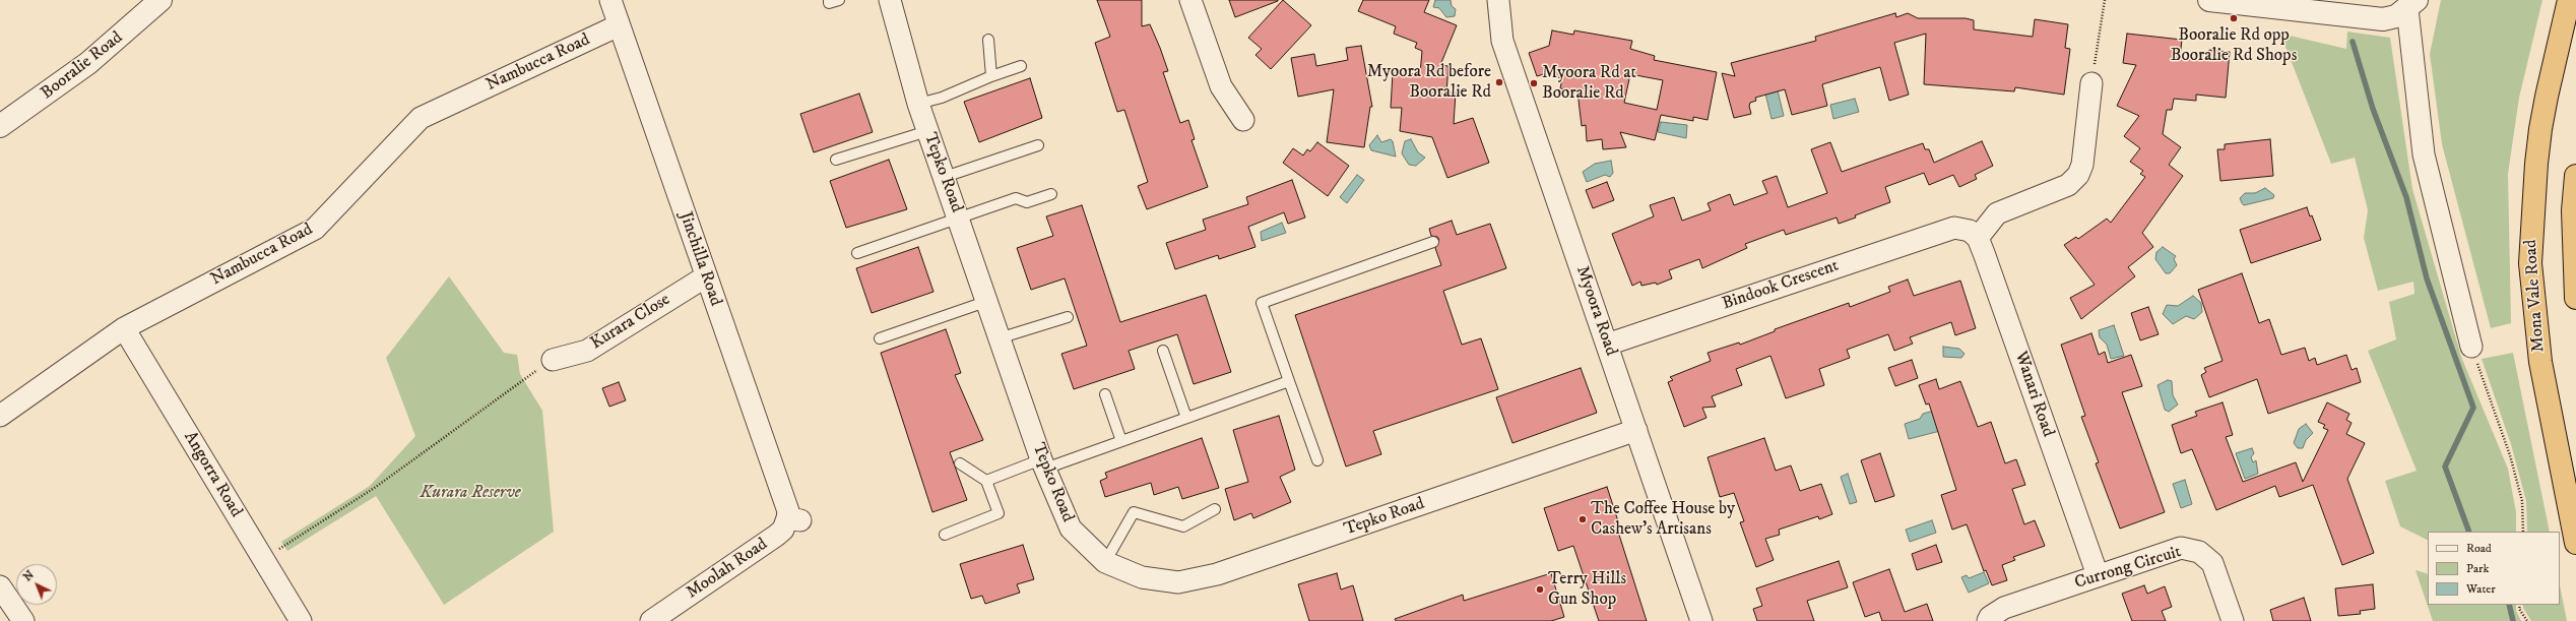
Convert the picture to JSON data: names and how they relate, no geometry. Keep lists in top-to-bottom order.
{
  "streets": {
    "highway": ["Mona Vale Road"],
    "street": [
      "Nambucca Road",
      "Booralie Road",
      "Tepko Road",
      "Jinchilla Road",
      "Bindook Crescent",
      "Myoora Road",
      "Kurara Close",
      "Wanari Road",
      "Angorra Road",
      "Currong Circuit",
      "Moolah Road"
    ]
  },
  "crossings": [
    ["Nambucca Road", "Jinchilla Road"],
    ["Nambucca Road", "Angorra Road"],
    ["Tepko Road", "Myoora Road"],
    ["Jinchilla Road", "Kurara Close"],
    ["Jinchilla Road", "Moolah Road"],
    ["Bindook Crescent", "Myoora Road"],
    ["Bindook Crescent", "Wanari Road"],
    ["Wanari Road", "Currong Circuit"]
  ],
  "parks": ["Kurara Reserve"],
  "places": [
    "Booralie Rd opp Booralie Rd Shops",
    "Myoora Rd before Booralie Rd",
    "Myoora Rd at Booralie Rd",
    "The Coffee House by Cashew's Artisans",
    "Terry Hills Gun Shop"
  ],
  "legend": ["Road", "Park", "Water"],
  "north": "top left"
}
